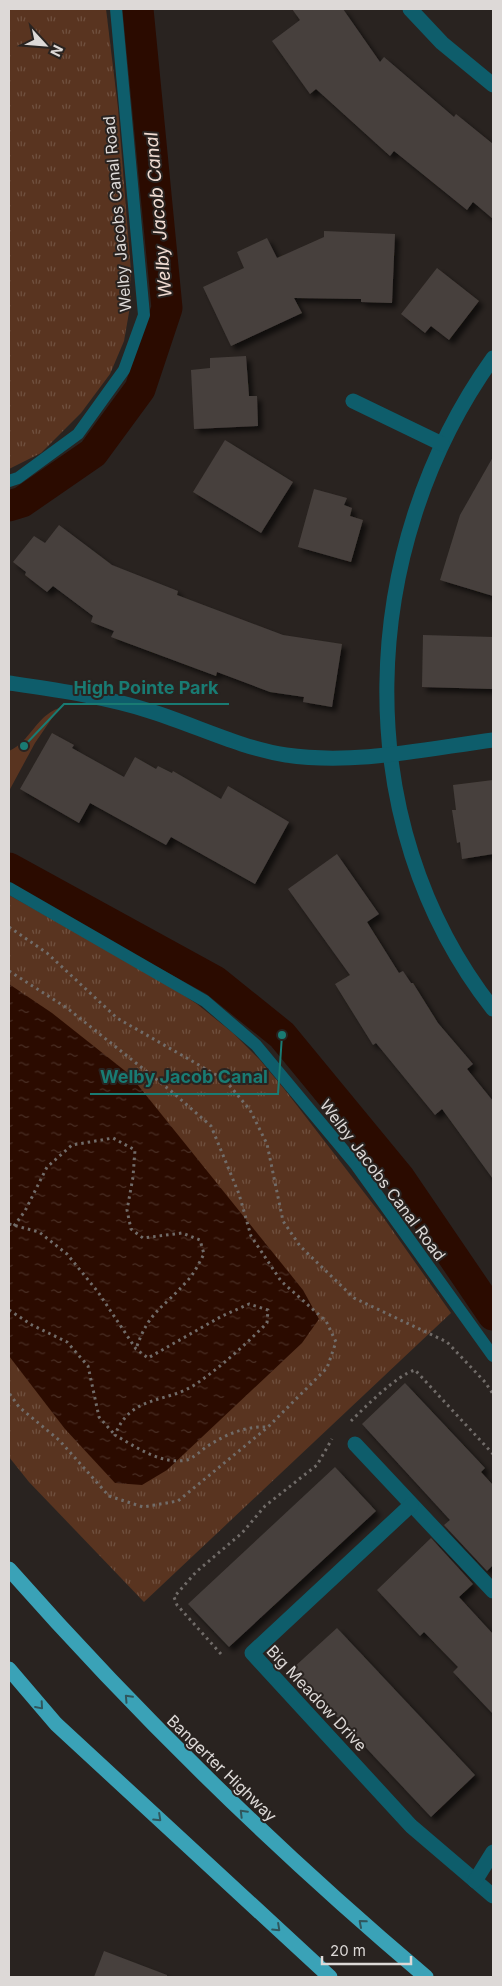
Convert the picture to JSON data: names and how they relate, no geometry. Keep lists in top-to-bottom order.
{
  "streets": {
    "highway": ["Bangerter Highway"],
    "street": ["Big Meadow Drive"],
    "lane": ["Welby Jacobs Canal Road"]
  },
  "water": ["Welby Jacob Canal"],
  "places": ["High Pointe Park", "Welby Jacob Canal"],
  "scale_bar": "20 m",
  "north": "bottom right"
}
